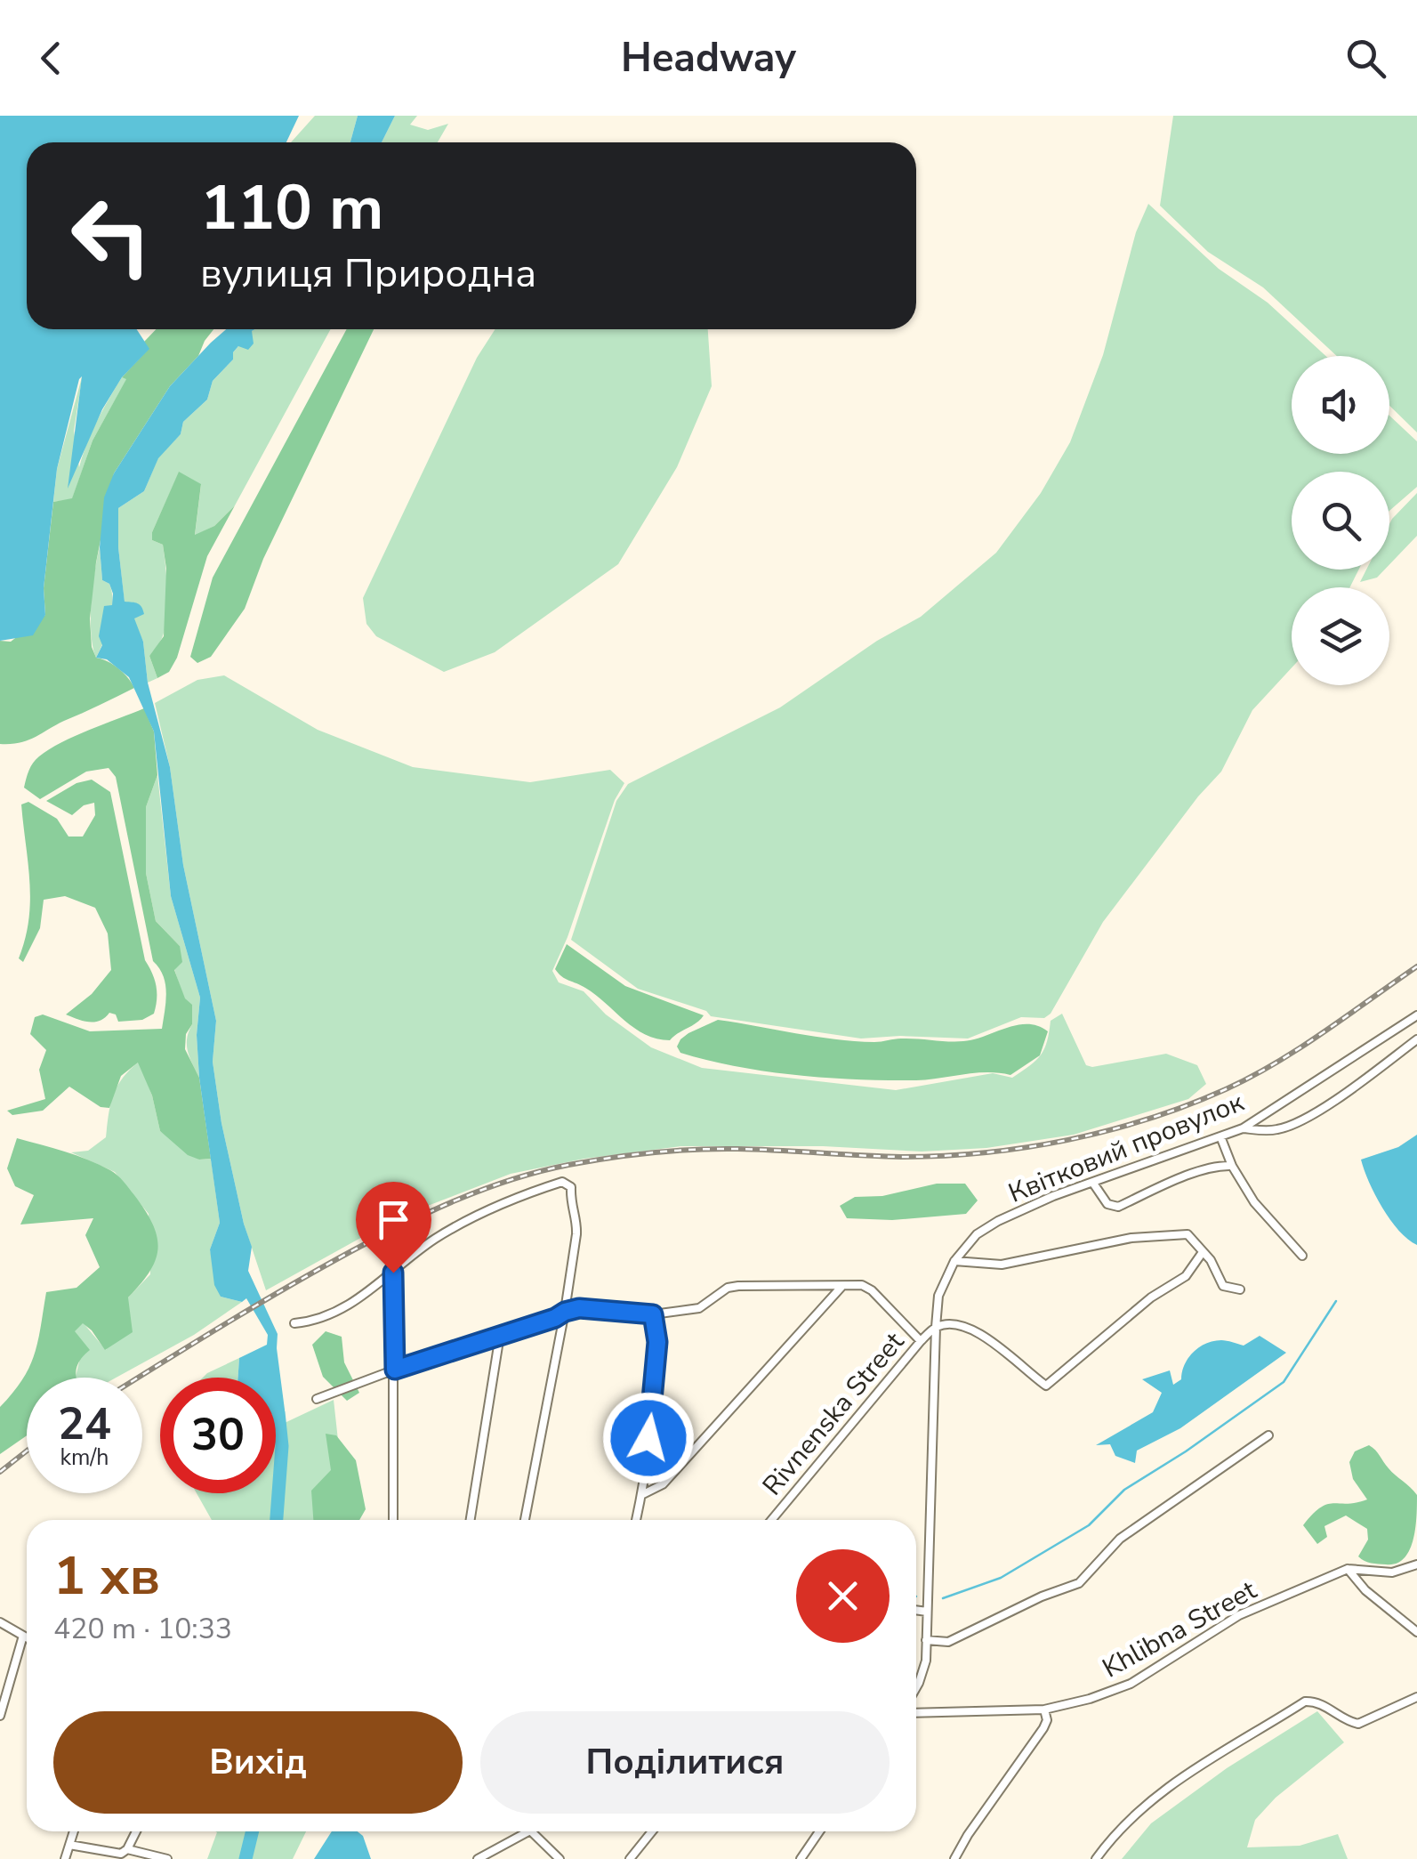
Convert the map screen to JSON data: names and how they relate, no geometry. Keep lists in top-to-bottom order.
{
  "streets": {
    "street": ["Квітковий провулок", "Rivnenska Street", "Khlibna Street"]
  },
  "crossings": [
    ["Квітковий провулок", "Rivnenska Street"]
  ],
  "page": {
    "header": "Headway",
    "turn": ["110 m", "вулиця Природна"],
    "speed": "24 km/h",
    "limit": "30",
    "heading": ["1 хв", "420 m · 10:33"],
    "buttons": ["Вихід", "Поділитися"]
  }
}
